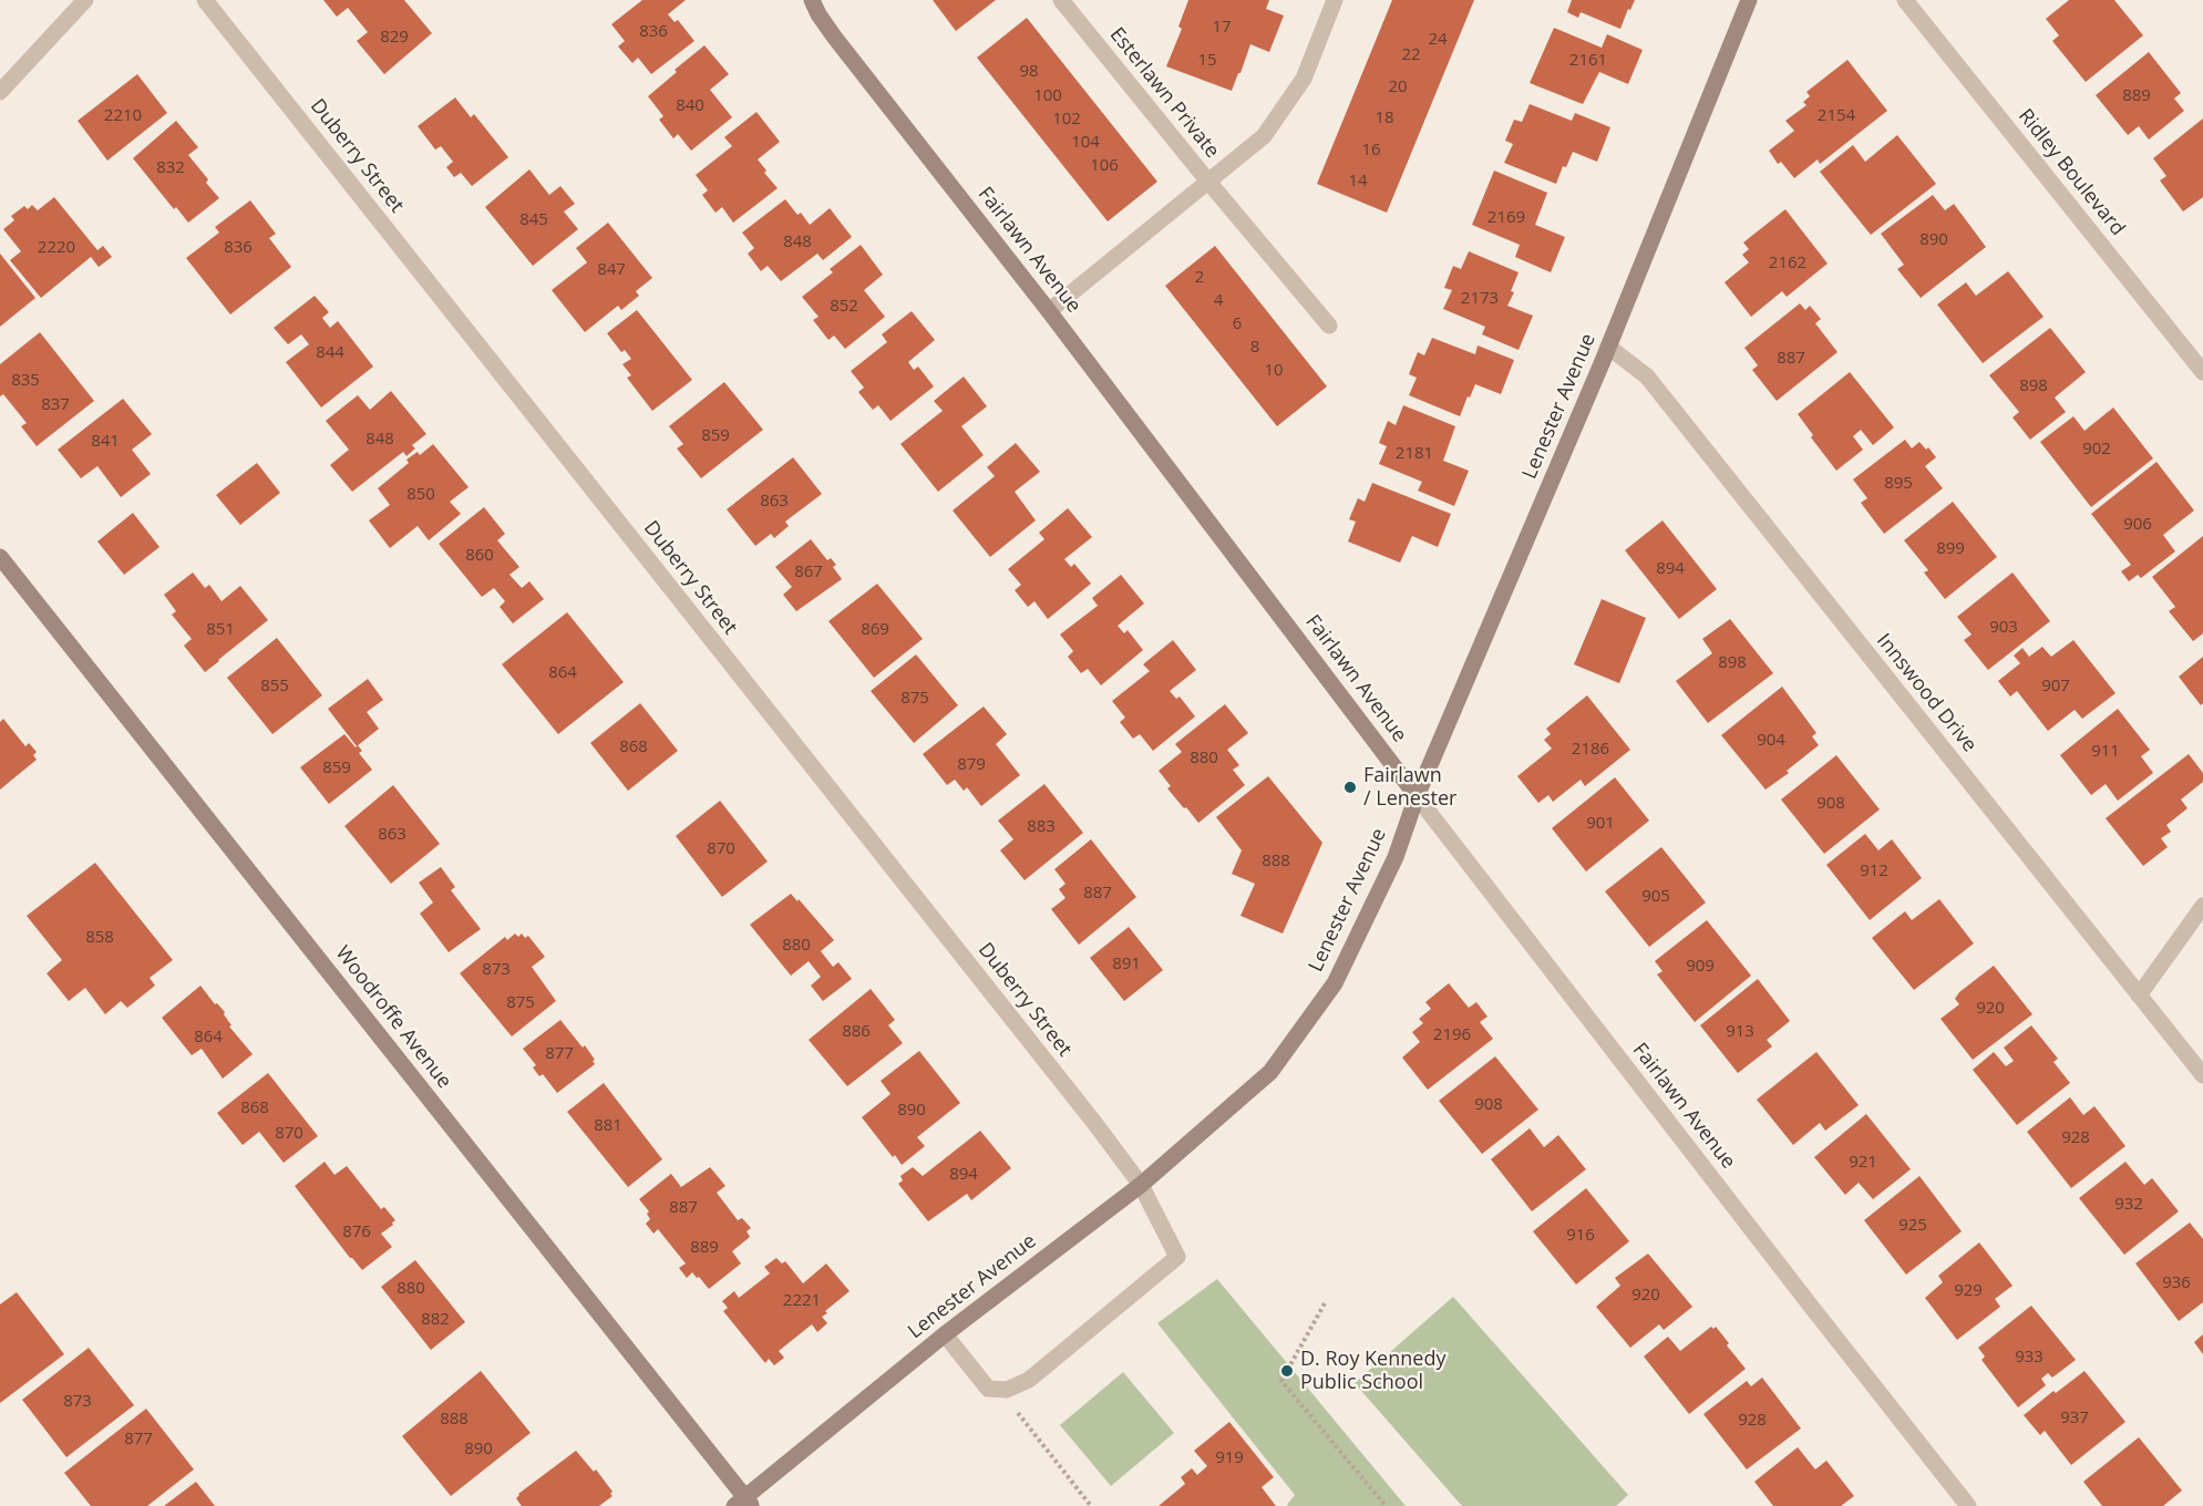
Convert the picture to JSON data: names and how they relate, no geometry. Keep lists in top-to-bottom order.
{
  "streets": {
    "street": [
      "Esterlawn Private",
      "Duberry Street",
      "Ridley Boulevard",
      "Fairlawn Avenue",
      "Lenester Avenue",
      "Innswood Drive",
      "Woodroffe Avenue"
    ]
  },
  "crossings": [
    ["Esterlawn Private", "Fairlawn Avenue"],
    ["Duberry Street", "Lenester Avenue"],
    ["Fairlawn Avenue", "Lenester Avenue"],
    ["Lenester Avenue", "Innswood Drive"],
    ["Lenester Avenue", "Woodroffe Avenue"]
  ],
  "places": ["Fairlawn / Lenester", "D. Roy Kennedy Public School"],
  "house_numbers": [
    "17",
    "836",
    "829",
    "24",
    "22",
    "15",
    "2161",
    "98",
    "20",
    "100",
    "889",
    "840",
    "2210",
    "2154",
    "18",
    "102",
    "104",
    "16",
    "106",
    "832",
    "14",
    "2169",
    "845",
    "890",
    "848",
    "2220",
    "836",
    "2162",
    "847",
    "2",
    "2173",
    "4",
    "852",
    "6",
    "8",
    "844",
    "887",
    "10",
    "835",
    "898",
    "837",
    "859",
    "848",
    "841",
    "902",
    "2181",
    "895",
    "850",
    "863",
    "906",
    "899",
    "860",
    "894",
    "867",
    "903",
    "851",
    "869",
    "898",
    "864",
    "855",
    "907",
    "875",
    "904",
    "868",
    "2186",
    "911",
    "880",
    "879",
    "859",
    "908",
    "901",
    "883",
    "863",
    "870",
    "888",
    "912",
    "887",
    "905",
    "858",
    "880",
    "891",
    "909",
    "873",
    "875",
    "920",
    "886",
    "913",
    "2196",
    "864",
    "877",
    "908",
    "868",
    "890",
    "881",
    "870",
    "928",
    "921",
    "894",
    "932",
    "887",
    "925",
    "876",
    "916",
    "889",
    "936",
    "880",
    "929",
    "920",
    "2221",
    "882",
    "933",
    "873",
    "937",
    "888",
    "928",
    "877",
    "890",
    "919"
  ]
}
